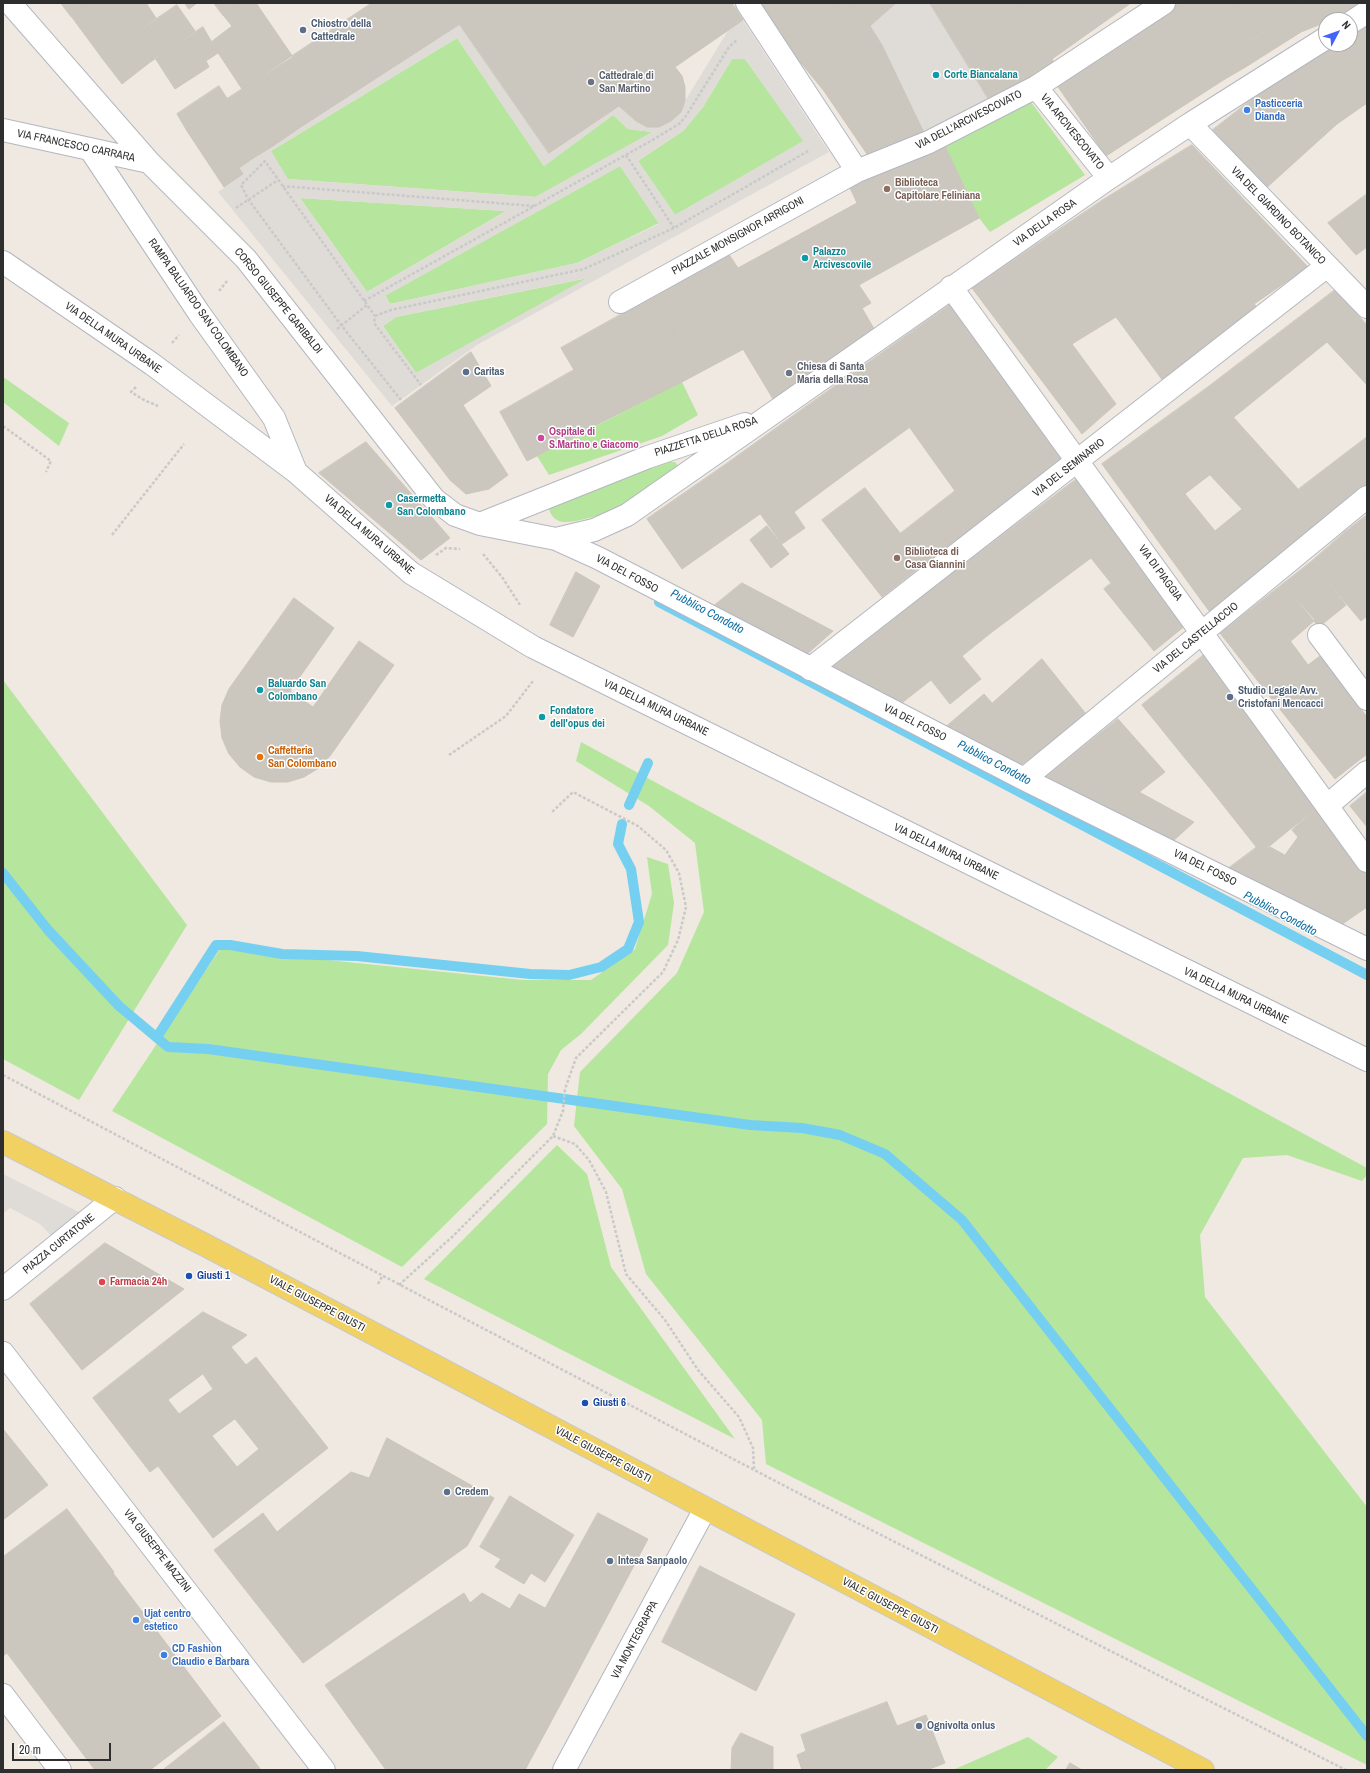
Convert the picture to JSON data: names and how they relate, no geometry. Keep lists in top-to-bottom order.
{
  "streets": {
    "main road": ["VIALE GIUSEPPE GIUSTI"],
    "street": [
      "VIA DELL'ARCIVESCOVATO",
      "VIA ARCIVESCOVATO",
      "VIA FRANCESCO CARRARA",
      "VIA DEL GIARDINO BOTANICO",
      "VIA DELLA ROSA",
      "PIAZZALE MONSIGNOR ARRIGONI",
      "CORSO GIUSEPPE GARIBALDI",
      "RAMPA BALUARDO SAN COLOMBANO",
      "VIA DELLA MURA URBANE",
      "PIAZZETTA DELLA ROSA",
      "VIA DEL SEMINARIO",
      "VIA DI PIAGGIA",
      "VIA DEL FOSSO",
      "VIA DEL CASTELLACCIO",
      "PIAZZA CURTATONE",
      "VIA GIUSEPPE MAZZINI",
      "VIA MONTEGRAPPA"
    ]
  },
  "crossings": [
    ["VIA DELL'ARCIVESCOVATO", "VIA ARCIVESCOVATO"],
    ["VIA DELL'ARCIVESCOVATO", "PIAZZALE MONSIGNOR ARRIGONI"],
    ["VIA ARCIVESCOVATO", "VIA DELLA ROSA"],
    ["VIA FRANCESCO CARRARA", "CORSO GIUSEPPE GARIBALDI"],
    ["VIA FRANCESCO CARRARA", "RAMPA BALUARDO SAN COLOMBANO"],
    ["VIA DEL GIARDINO BOTANICO", "VIA DELLA ROSA"],
    ["VIA DEL GIARDINO BOTANICO", "VIA DEL SEMINARIO"],
    ["VIA DELLA ROSA", "PIAZZETTA DELLA ROSA"],
    ["VIA DELLA ROSA", "VIA DI PIAGGIA"],
    ["CORSO GIUSEPPE GARIBALDI", "PIAZZETTA DELLA ROSA"],
    ["CORSO GIUSEPPE GARIBALDI", "VIA DEL FOSSO"],
    ["RAMPA BALUARDO SAN COLOMBANO", "VIA DELLA MURA URBANE"],
    ["PIAZZETTA DELLA ROSA", "VIA DEL FOSSO"],
    ["VIA DEL SEMINARIO", "VIA DI PIAGGIA"],
    ["VIA DEL SEMINARIO", "VIA DEL FOSSO"],
    ["VIA DI PIAGGIA", "VIA DEL CASTELLACCIO"],
    ["VIA DEL FOSSO", "VIA DEL CASTELLACCIO"],
    ["PIAZZA CURTATONE", "VIALE GIUSEPPE GIUSTI"],
    ["VIALE GIUSEPPE GIUSTI", "VIA MONTEGRAPPA"]
  ],
  "water": ["Pubblico Condotto"],
  "places": [
    "Chiostro della Cattedrale",
    "Corte Biancalana",
    "Cattedrale di San Martino",
    "Pasticceria Dianda",
    "Biblioteca Capitolare Feliniana",
    "Palazzo Arcivescovile",
    "Caritas",
    "Chiesa di Santa Maria della Rosa",
    "Ospitale di S.Martino e Giacomo",
    "Casermetta San Colombano",
    "Biblioteca di Casa Giannini",
    "Baluardo San Colombano",
    "Studio Legale Avv. Cristofani Mencacci",
    "Fondatore dell'opus dei",
    "Caffetteria San Colombano",
    "Giusti 1",
    "Farmacia 24h",
    "Giusti 6",
    "Credem",
    "Intesa Sanpaolo",
    "Ujat centro estetico",
    "CD Fashion Claudio e Barbara",
    "Ognivolta onlus"
  ],
  "scale_bar": "20 m",
  "north": "top right"
}
